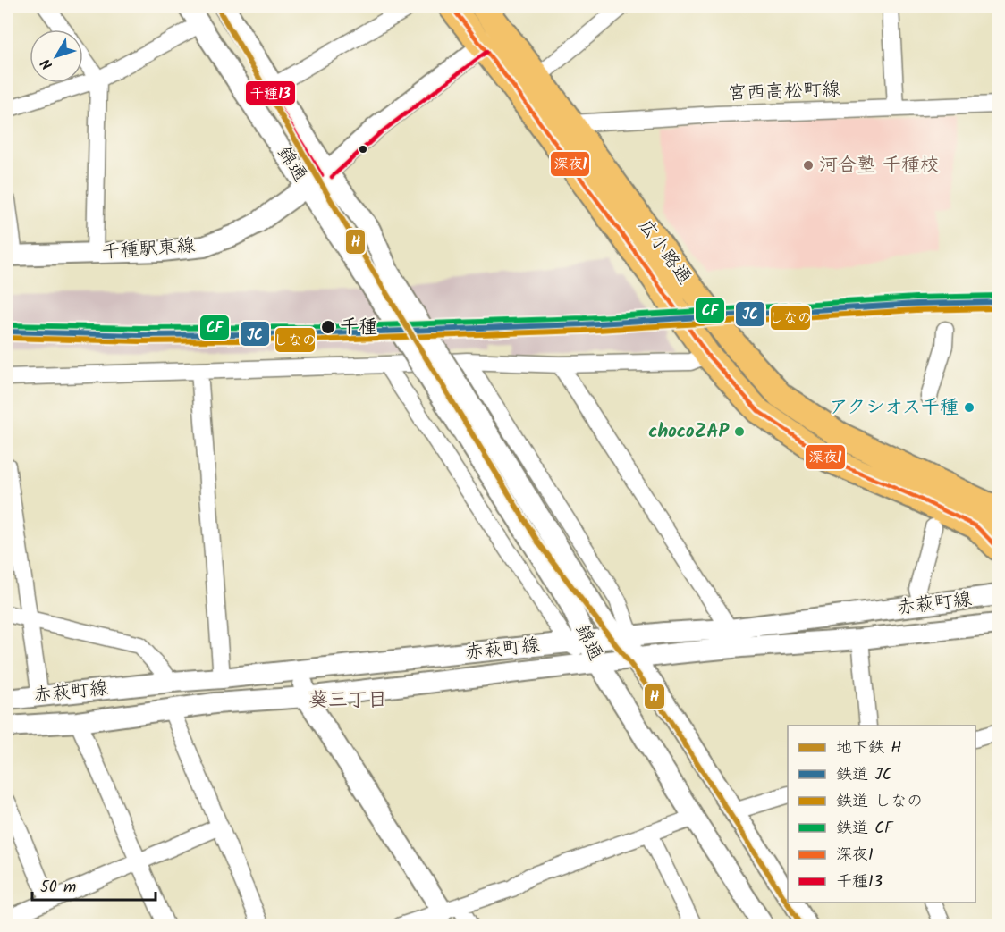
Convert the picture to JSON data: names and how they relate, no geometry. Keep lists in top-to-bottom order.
{
  "streets": {
    "main road": ["広小路通"],
    "street": [
      "宮西高松町線",
      "錦通",
      "千種駅東線",
      "赤萩町線"
    ]
  },
  "crossings": [
    ["宮西高松町線", "広小路通"],
    ["錦通", "千種駅東線"],
    ["錦通", "赤萩町線"],
    ["千種駅東線", "広小路通"]
  ],
  "districts": ["葵三丁目"],
  "places": [
    "河合塾 千種校",
    "千種",
    "アクシオス千種",
    "chocoZAP"
  ],
  "lines": [
    "metro line H",
    "transit line 深夜1",
    "transit line 千種13",
    "rail line CF",
    "rail line JC",
    "rail line しなの"
  ],
  "legend": [
    "地下鉄 H",
    "鉄道 JC",
    "鉄道 しなの",
    "鉄道 CF",
    "深夜1",
    "千種13"
  ],
  "scale_bar": "50 m",
  "north": "bottom left"
}
